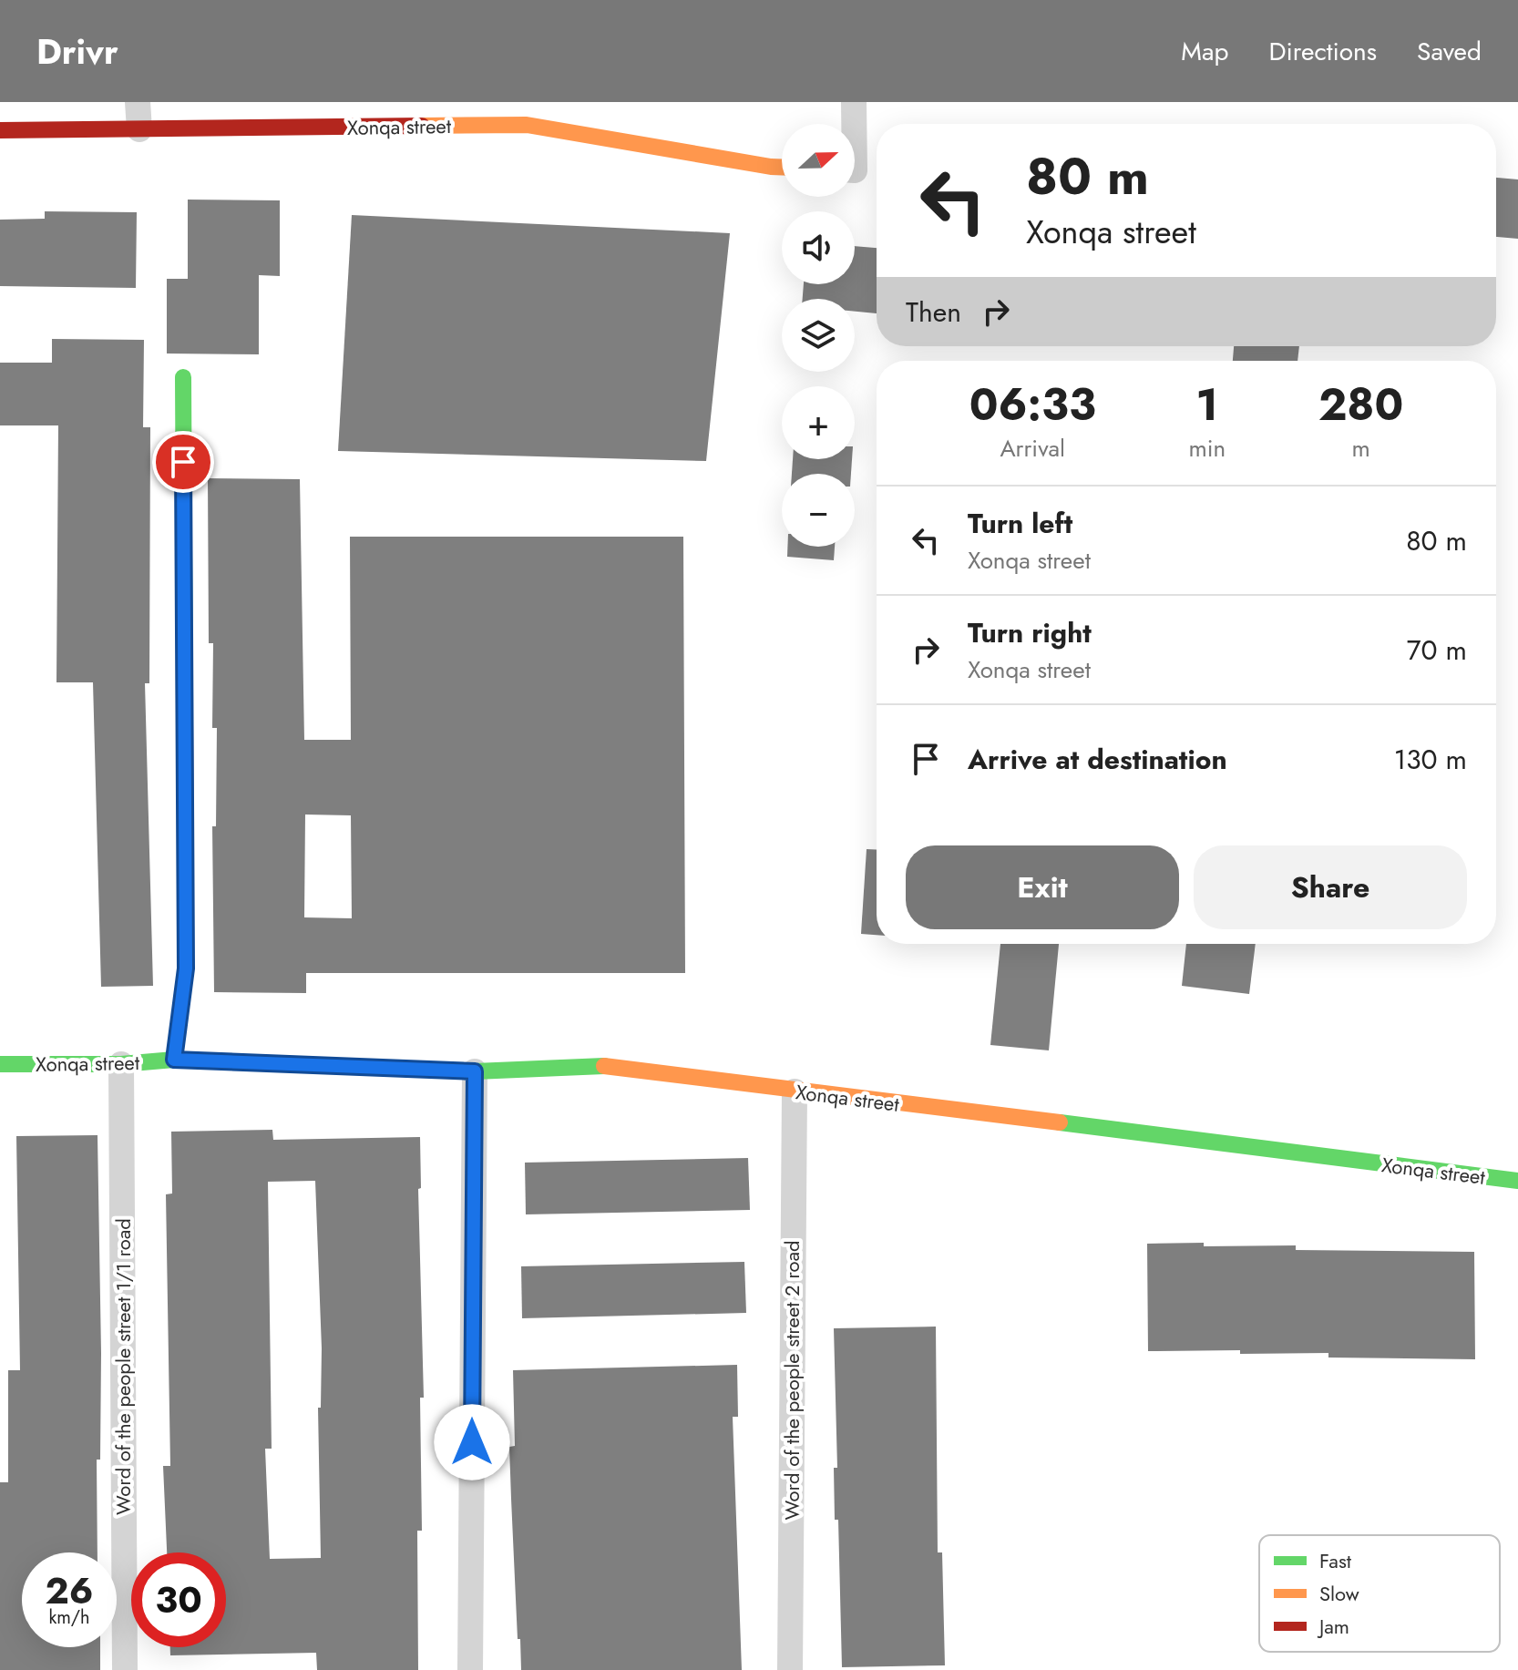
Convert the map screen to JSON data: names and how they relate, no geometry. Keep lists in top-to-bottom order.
{
  "streets": {
    "street": ["Xonqa street", "Word of the people street 1/1 road", "Word of the people street 2 road"]
  },
  "crossings": [
    ["Xonqa street", "Word of the people street 1/1 road"],
    ["Xonqa street", "Word of the people street 2 road"]
  ],
  "legend": ["Fast", "Slow", "Jam"],
  "north": "right",
  "page": {
    "header": "Drivr",
    "nav": ["Map", "Directions", "Saved"],
    "map_buttons": ["+", "−"],
    "turn": ["80 m", "Xonqa street"],
    "then": "Then",
    "eta": [
      "06:33",
      "Arrival",
      "1",
      "min",
      "280",
      "m"
    ],
    "list": [
      {
        "name": "Turn left",
        "note": "Xonqa street",
        "value": "80 m"
      },
      {
        "name": "Turn right",
        "note": "Xonqa street",
        "value": "70 m"
      },
      {
        "name": "Arrive at destination",
        "value": "130 m"
      }
    ],
    "buttons": ["Exit", "Share"],
    "speed": "26 km/h",
    "limit": "30"
  }
}
